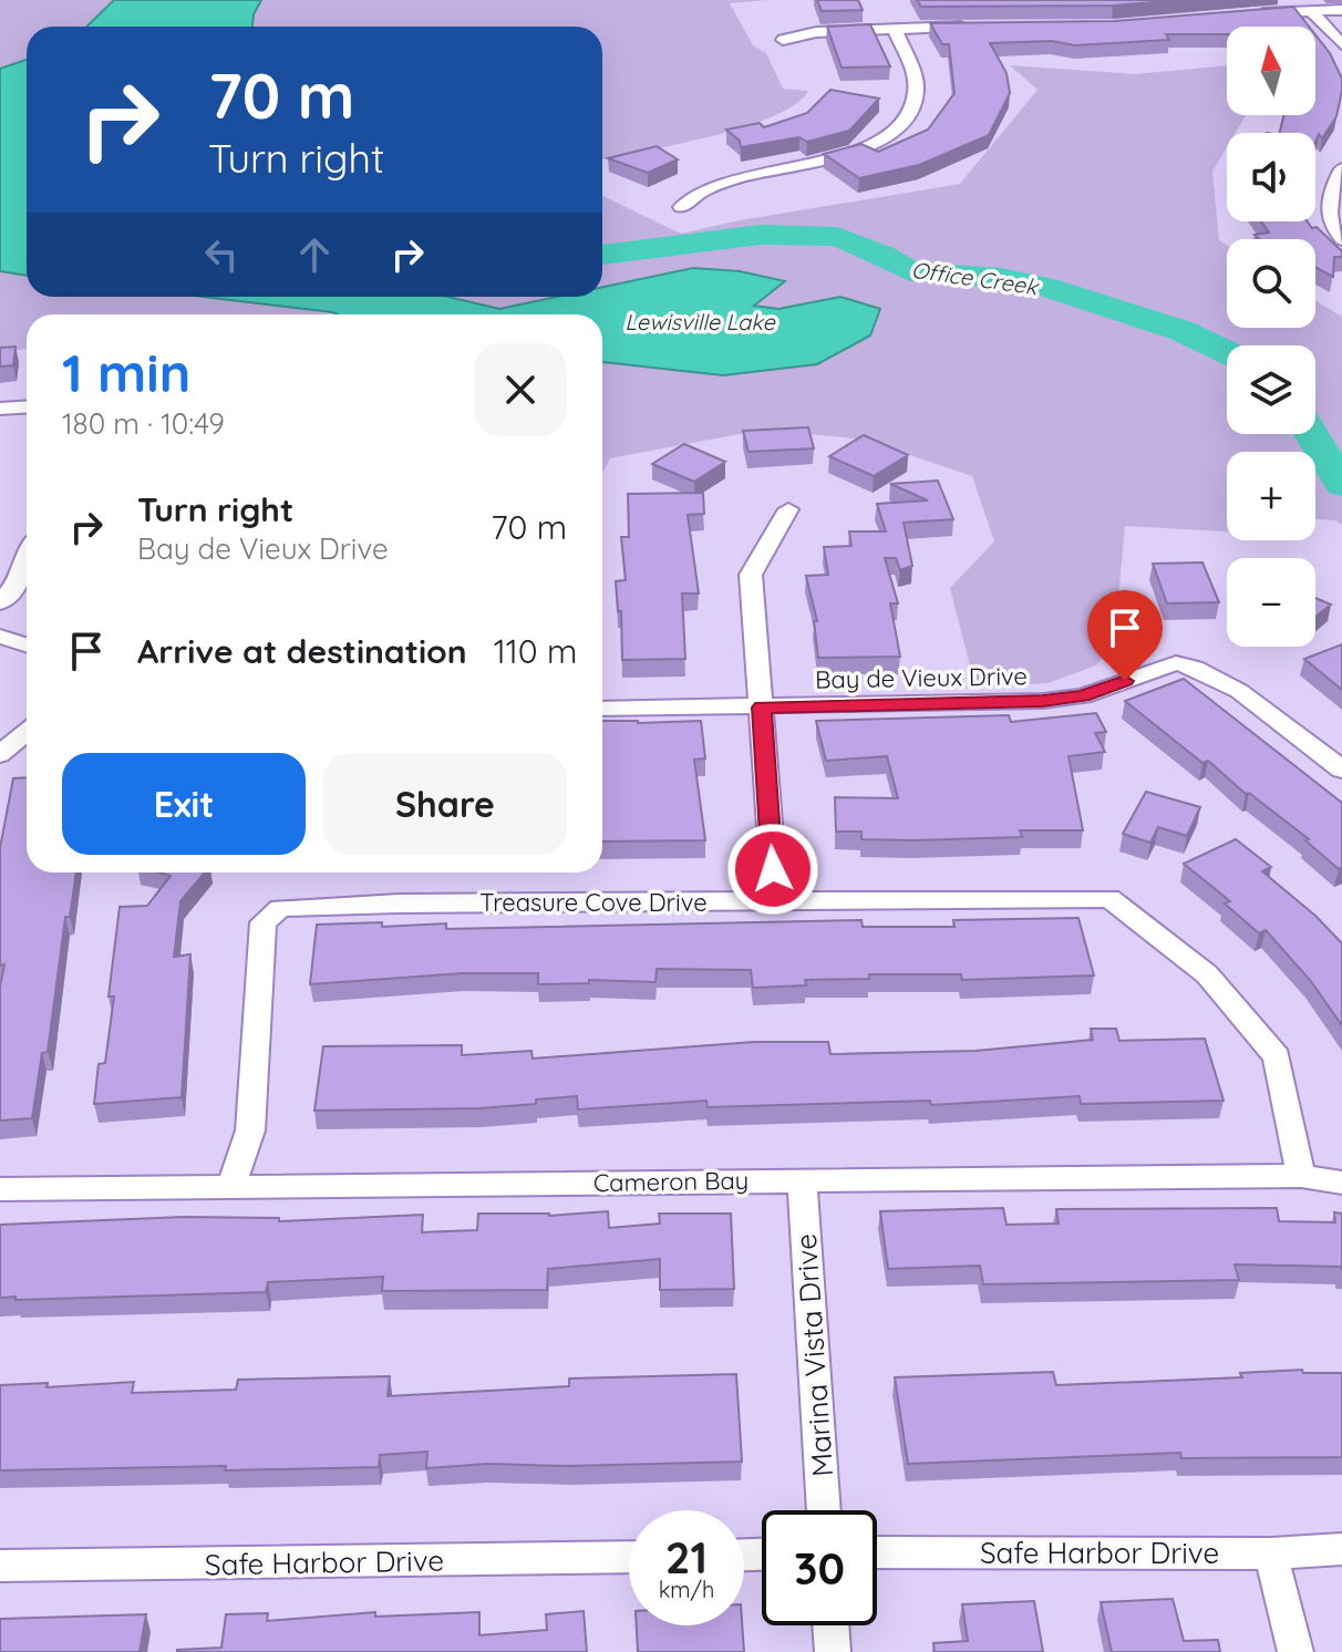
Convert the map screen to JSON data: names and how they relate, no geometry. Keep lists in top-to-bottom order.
{
  "streets": {
    "street": [
      "Bay de Vieux Drive",
      "Treasure Cove Drive",
      "Cameron Bay",
      "Marina Vista Drive",
      "Safe Harbor Drive"
    ]
  },
  "crossings": [
    ["Treasure Cove Drive", "Cameron Bay"],
    ["Cameron Bay", "Marina Vista Drive"]
  ],
  "water": ["Office Creek", "Lewisville Lake"],
  "north": "top",
  "page": {
    "map_buttons": ["+", "−"],
    "turn": ["70 m", "Turn right"],
    "heading": ["1 min", "180 m · 10:49"],
    "list": [
      {
        "name": "Turn right",
        "note": "Bay de Vieux Drive",
        "value": "70 m"
      },
      {
        "name": "Arrive at destination",
        "value": "110 m"
      }
    ],
    "buttons": ["Exit", "Share"],
    "speed": "21 km/h",
    "limit": "30"
  }
}
